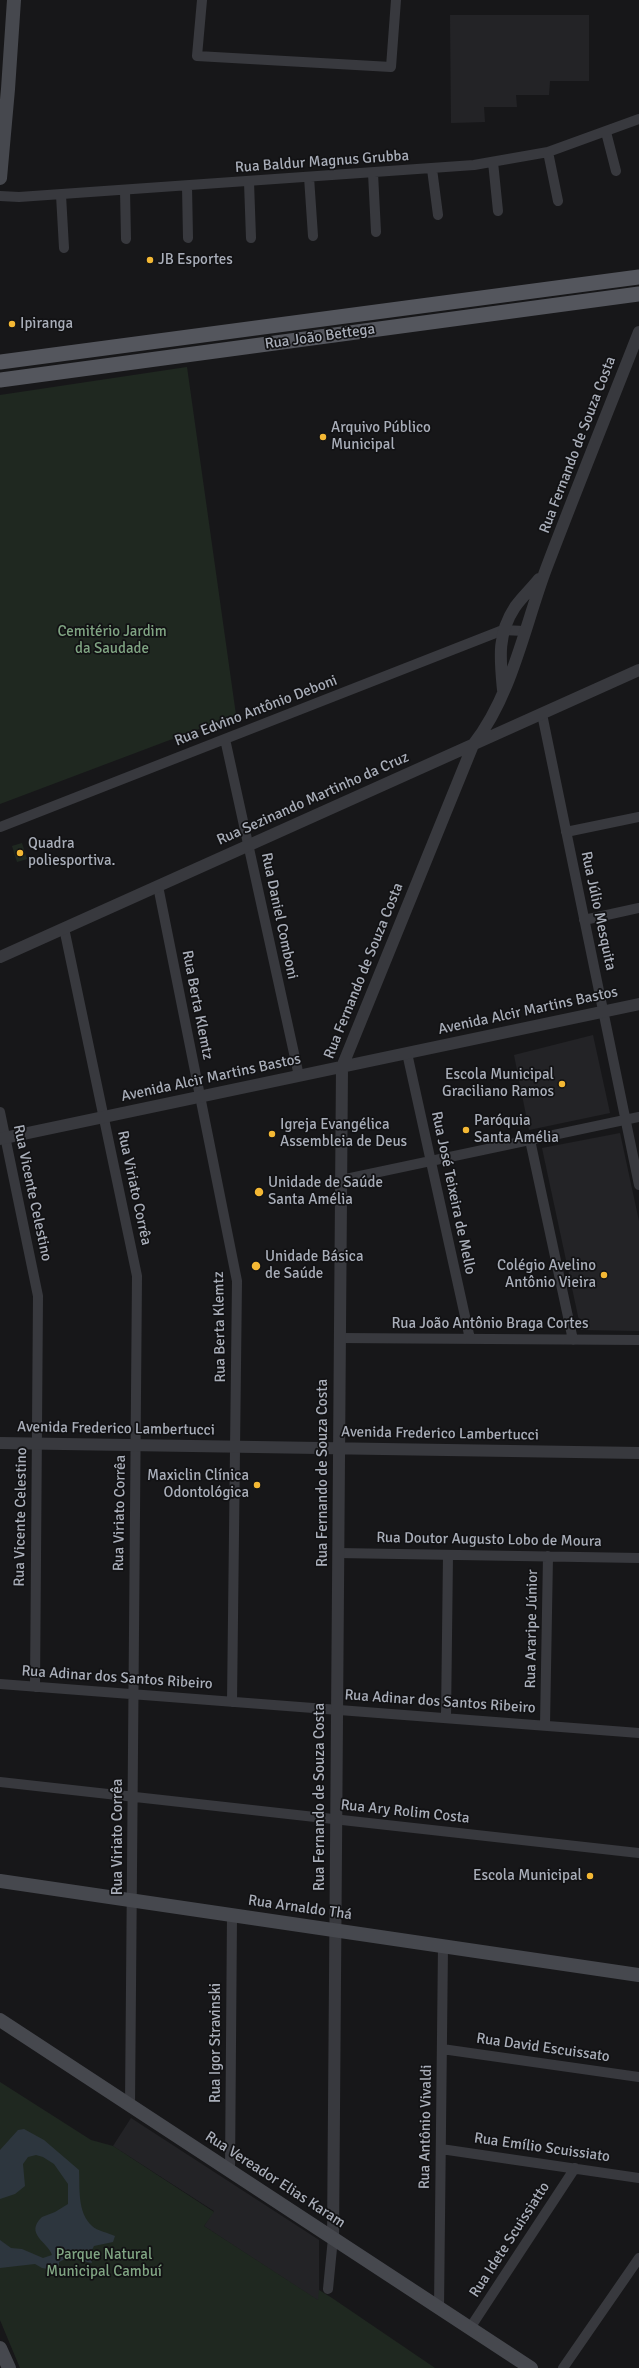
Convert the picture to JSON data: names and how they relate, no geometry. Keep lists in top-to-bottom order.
{
  "streets": {
    "main road": ["Rua João Bettega", "Rua Arnaldo Thá", "Rua Vereador Elias Karam"],
    "street": [
      "Rua Baldur Magnus Grubba",
      "Rua Fernando de Souza Costa",
      "Rua Edvino Antônio Deboni",
      "Rua Sezinando Martinho da Cruz",
      "Rua Júlio Mesquita",
      "Rua Daniel Comboni",
      "Rua Berta Klemtz",
      "Avenida Alcir Martins Bastos",
      "Rua Viriato Corrêa",
      "Rua Vicente Celestino",
      "Rua José Teixeira de Mello",
      "Rua João Antônio Braga Cortes",
      "Avenida Frederico Lambertucci",
      "Rua Doutor Augusto Lobo de Moura",
      "Rua Araripe Júnior",
      "Rua Adinar dos Santos Ribeiro",
      "Rua Ary Rolim Costa",
      "Rua Igor Stravinski",
      "Rua David Escuissato",
      "Rua Antônio Vivaldi",
      "Rua Emílio Scuissiato",
      "Rua Idete Scuissiatto"
    ]
  },
  "crossings": [
    ["Rua Fernando de Souza Costa", "Rua Edvino Antônio Deboni"],
    ["Rua Fernando de Souza Costa", "Rua Sezinando Martinho da Cruz"],
    ["Rua Fernando de Souza Costa", "Avenida Alcir Martins Bastos"],
    ["Rua Fernando de Souza Costa", "Rua João Antônio Braga Cortes"],
    ["Rua Fernando de Souza Costa", "Avenida Frederico Lambertucci"],
    ["Rua Fernando de Souza Costa", "Rua Doutor Augusto Lobo de Moura"],
    ["Rua Fernando de Souza Costa", "Rua Adinar dos Santos Ribeiro"],
    ["Rua Fernando de Souza Costa", "Rua Ary Rolim Costa"],
    ["Rua Fernando de Souza Costa", "Rua Arnaldo Thá"],
    ["Rua Fernando de Souza Costa", "Rua Vereador Elias Karam"],
    ["Rua Edvino Antônio Deboni", "Rua Daniel Comboni"],
    ["Rua Sezinando Martinho da Cruz", "Rua Júlio Mesquita"],
    ["Rua Sezinando Martinho da Cruz", "Rua Daniel Comboni"],
    ["Rua Sezinando Martinho da Cruz", "Rua Berta Klemtz"],
    ["Rua Sezinando Martinho da Cruz", "Rua Viriato Corrêa"],
    ["Rua Júlio Mesquita", "Avenida Alcir Martins Bastos"],
    ["Rua Daniel Comboni", "Avenida Alcir Martins Bastos"],
    ["Rua Berta Klemtz", "Avenida Alcir Martins Bastos"],
    ["Rua Berta Klemtz", "Avenida Frederico Lambertucci"],
    ["Rua Berta Klemtz", "Rua Adinar dos Santos Ribeiro"],
    ["Avenida Alcir Martins Bastos", "Rua Viriato Corrêa"],
    ["Avenida Alcir Martins Bastos", "Rua Vicente Celestino"],
    ["Avenida Alcir Martins Bastos", "Rua José Teixeira de Mello"],
    ["Rua Viriato Corrêa", "Avenida Frederico Lambertucci"],
    ["Rua Viriato Corrêa", "Rua Adinar dos Santos Ribeiro"],
    ["Rua Viriato Corrêa", "Rua Ary Rolim Costa"],
    ["Rua Viriato Corrêa", "Rua Arnaldo Thá"],
    ["Rua Viriato Corrêa", "Rua Vereador Elias Karam"],
    ["Rua Vicente Celestino", "Avenida Frederico Lambertucci"],
    ["Rua Vicente Celestino", "Rua Adinar dos Santos Ribeiro"],
    ["Rua José Teixeira de Mello", "Rua João Antônio Braga Cortes"],
    ["Rua Doutor Augusto Lobo de Moura", "Rua Araripe Júnior"],
    ["Rua Araripe Júnior", "Rua Adinar dos Santos Ribeiro"],
    ["Rua Arnaldo Thá", "Rua Igor Stravinski"],
    ["Rua Arnaldo Thá", "Rua Antônio Vivaldi"],
    ["Rua Igor Stravinski", "Rua Vereador Elias Karam"],
    ["Rua David Escuissato", "Rua Antônio Vivaldi"],
    ["Rua Antônio Vivaldi", "Rua Emílio Scuissiato"],
    ["Rua Antônio Vivaldi", "Rua Vereador Elias Karam"],
    ["Rua Emílio Scuissiato", "Rua Idete Scuissiatto"],
    ["Rua Vereador Elias Karam", "Rua Idete Scuissiatto"]
  ],
  "parks": ["Cemitério Jardim da Saudade", "Parque Natural Municipal Cambuí"],
  "places": [
    "JB Esportes",
    "Ipiranga",
    "Arquivo Público Municipal",
    "Quadra poliesportiva.",
    "Escola Municipal Graciliano Ramos",
    "Paróquia Santa Amélia",
    "Igreja Evangélica Assembleia de Deus",
    "Unidade de Saúde Santa Amélia",
    "Unidade Básica de Saúde",
    "Colégio Avelino Antônio Vieira",
    "Maxiclin Clínica Odontológica",
    "Escola Municipal"
  ]
}
